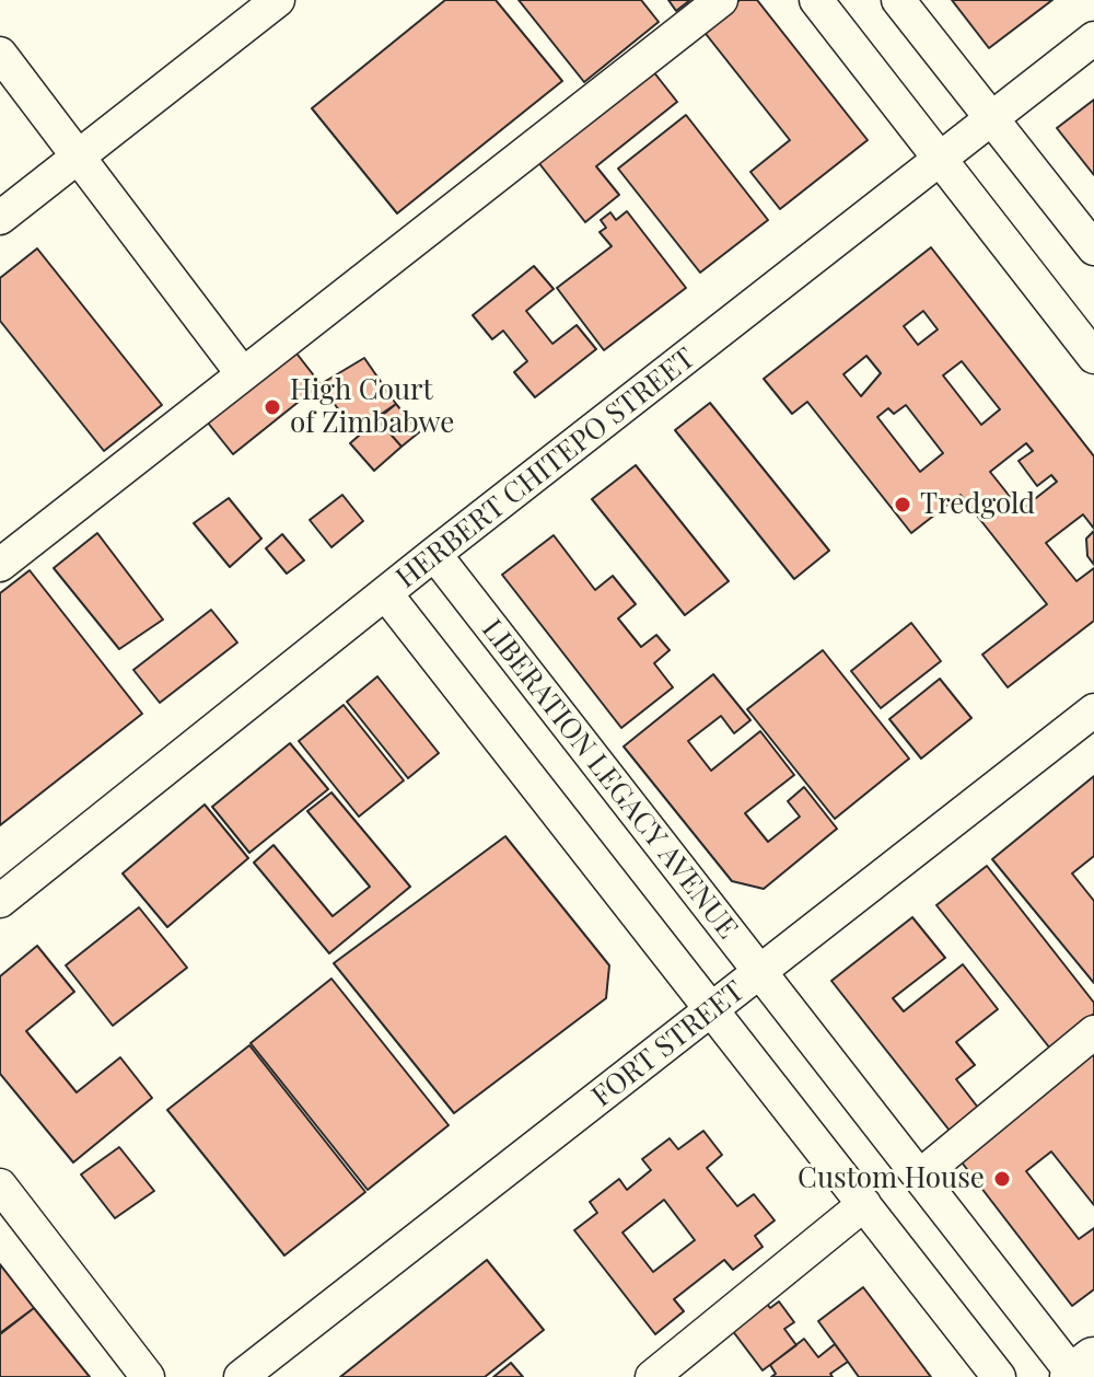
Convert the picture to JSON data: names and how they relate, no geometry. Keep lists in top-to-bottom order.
{
  "streets": {
    "street": ["HERBERT CHITEPO STREET", "LIBERATION LEGACY AVENUE", "FORT STREET"]
  },
  "crossings": [
    ["HERBERT CHITEPO STREET", "LIBERATION LEGACY AVENUE"],
    ["LIBERATION LEGACY AVENUE", "FORT STREET"]
  ],
  "places": ["High Court of Zimbabwe", "Tredgold", "Custom House"]
}
